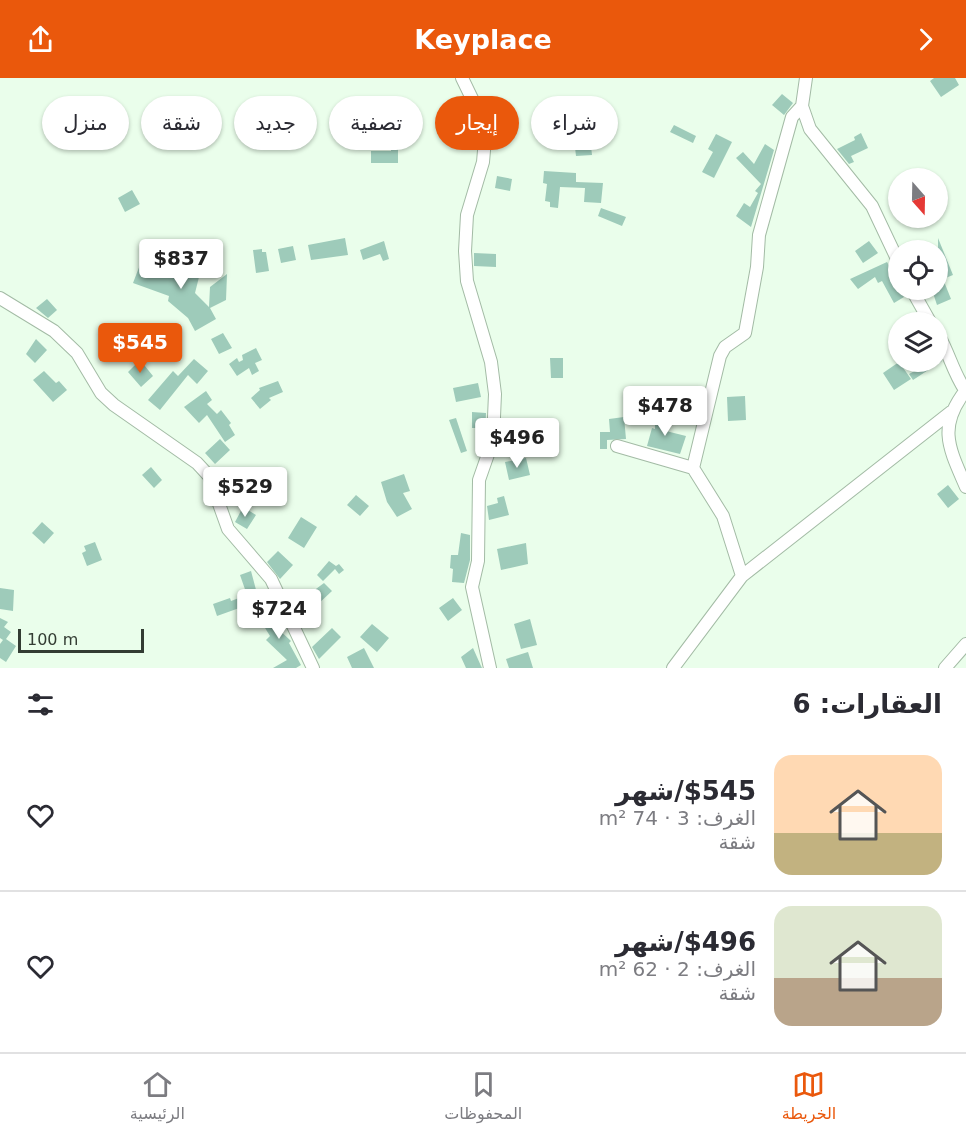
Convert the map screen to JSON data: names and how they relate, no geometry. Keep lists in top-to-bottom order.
{
  "scale_bar": "100 m",
  "north": "bottom",
  "page": {
    "header": "Keyplace",
    "chip": [
      "شراء",
      "إيجار",
      "تصفية",
      "جديد",
      "شقة",
      "منزل"
    ],
    "price": [
      "$837",
      "$545",
      "$478",
      "$496",
      "$529",
      "$724"
    ],
    "scale": "100 m",
    "heading": "العقارات: 6",
    "list": [
      {
        "name": "$545/شهر",
        "note": "الغرف: 3 · 74 m² · شقة"
      },
      {
        "name": "$496/شهر",
        "note": "الغرف: 2 · 62 m² · شقة"
      }
    ],
    "tabs": ["الخريطة", "المحفوظات", "الرئيسية"]
  }
}
